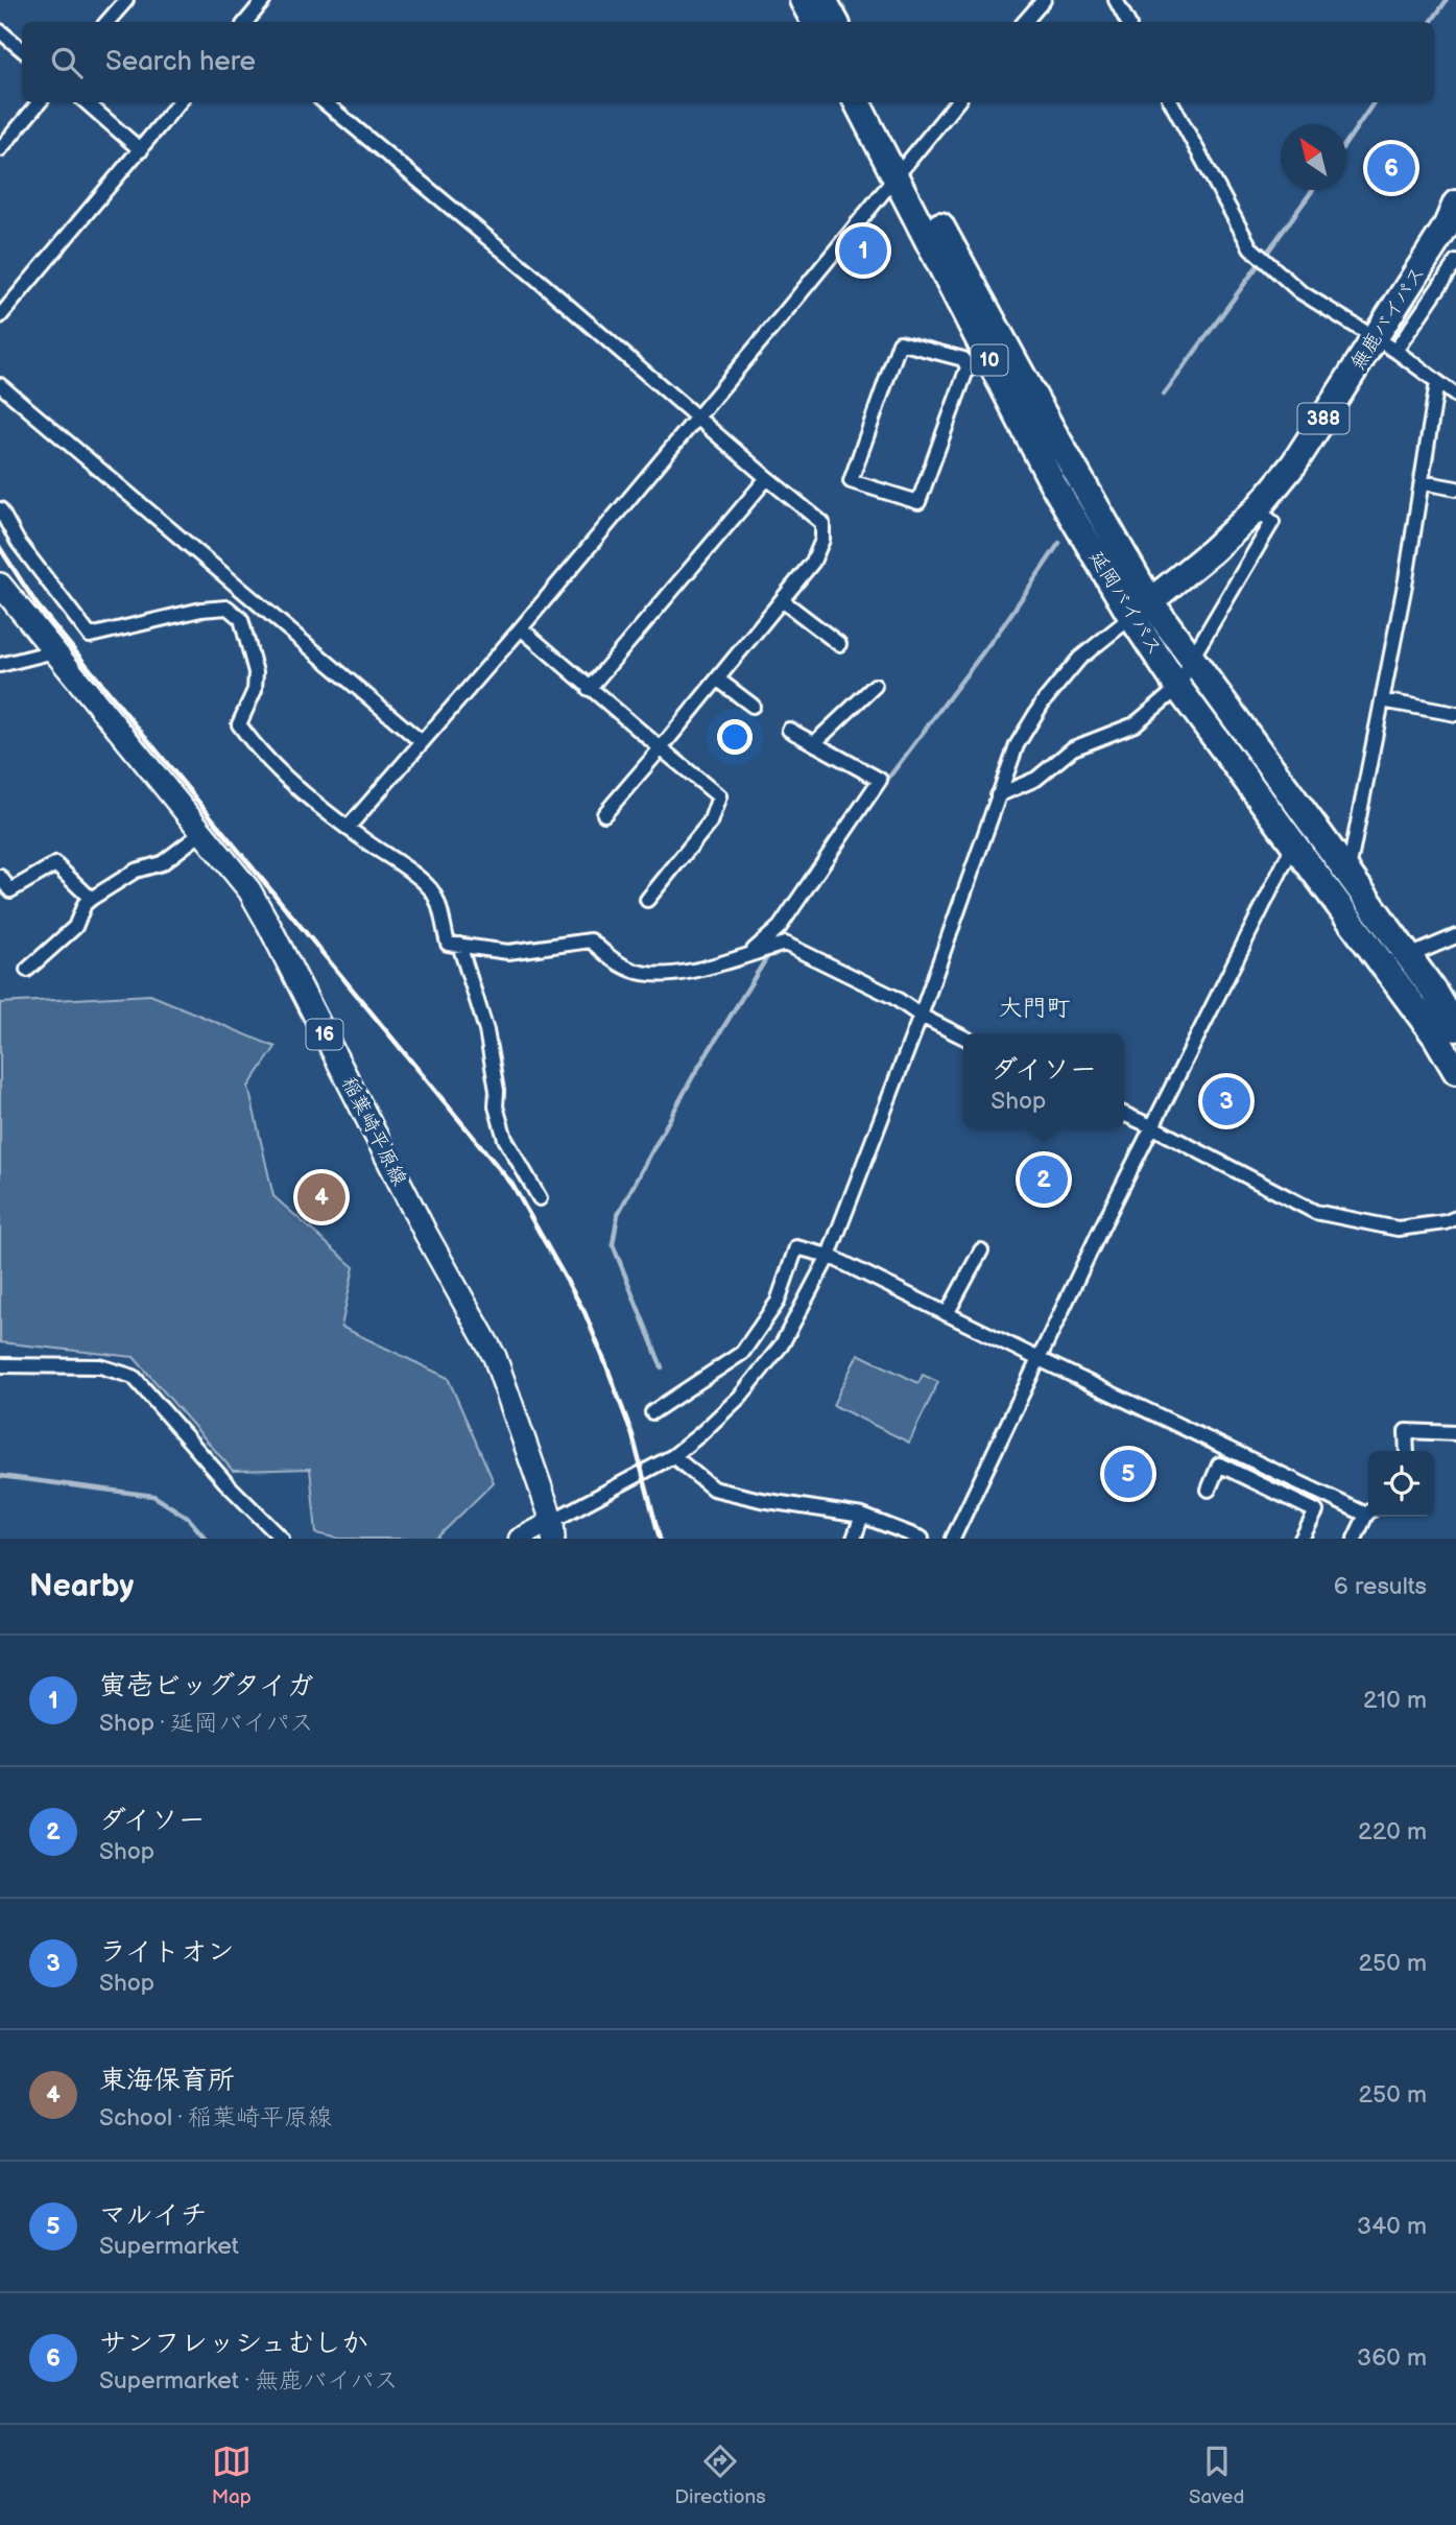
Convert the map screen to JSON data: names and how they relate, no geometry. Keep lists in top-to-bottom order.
{
  "streets": {
    "highway": [
      "無鹿バイパス",
      "10",
      "388",
      "延岡バイパス"
    ],
    "main road": ["16", "稲葉崎平原線"]
  },
  "crossings": [
    ["無鹿バイパス", "延岡バイパス"]
  ],
  "districts": ["大門町"],
  "north": "top left",
  "page": {
    "search": "Search here",
    "pins": [
      "6",
      "1",
      "3",
      "2",
      "4",
      "5"
    ],
    "popup": ["ダイソー", "Shop"],
    "heading": ["Nearby", "6 results"],
    "list": [
      {
        "mark": "1",
        "name": "寅壱ビッグタイガ",
        "note": "Shop · 延岡バイパス",
        "value": "210 m"
      },
      {
        "mark": "2",
        "name": "ダイソー",
        "note": "Shop",
        "value": "220 m"
      },
      {
        "mark": "3",
        "name": "ライトオン",
        "note": "Shop",
        "value": "250 m"
      },
      {
        "mark": "4",
        "name": "東海保育所",
        "note": "School · 稲葉崎平原線",
        "value": "250 m"
      },
      {
        "mark": "5",
        "name": "マルイチ",
        "note": "Supermarket",
        "value": "340 m"
      },
      {
        "mark": "6",
        "name": "サンフレッシュむしか",
        "note": "Supermarket · 無鹿バイパス",
        "value": "360 m"
      }
    ],
    "nav": ["Map", "Directions", "Saved"]
  }
}
